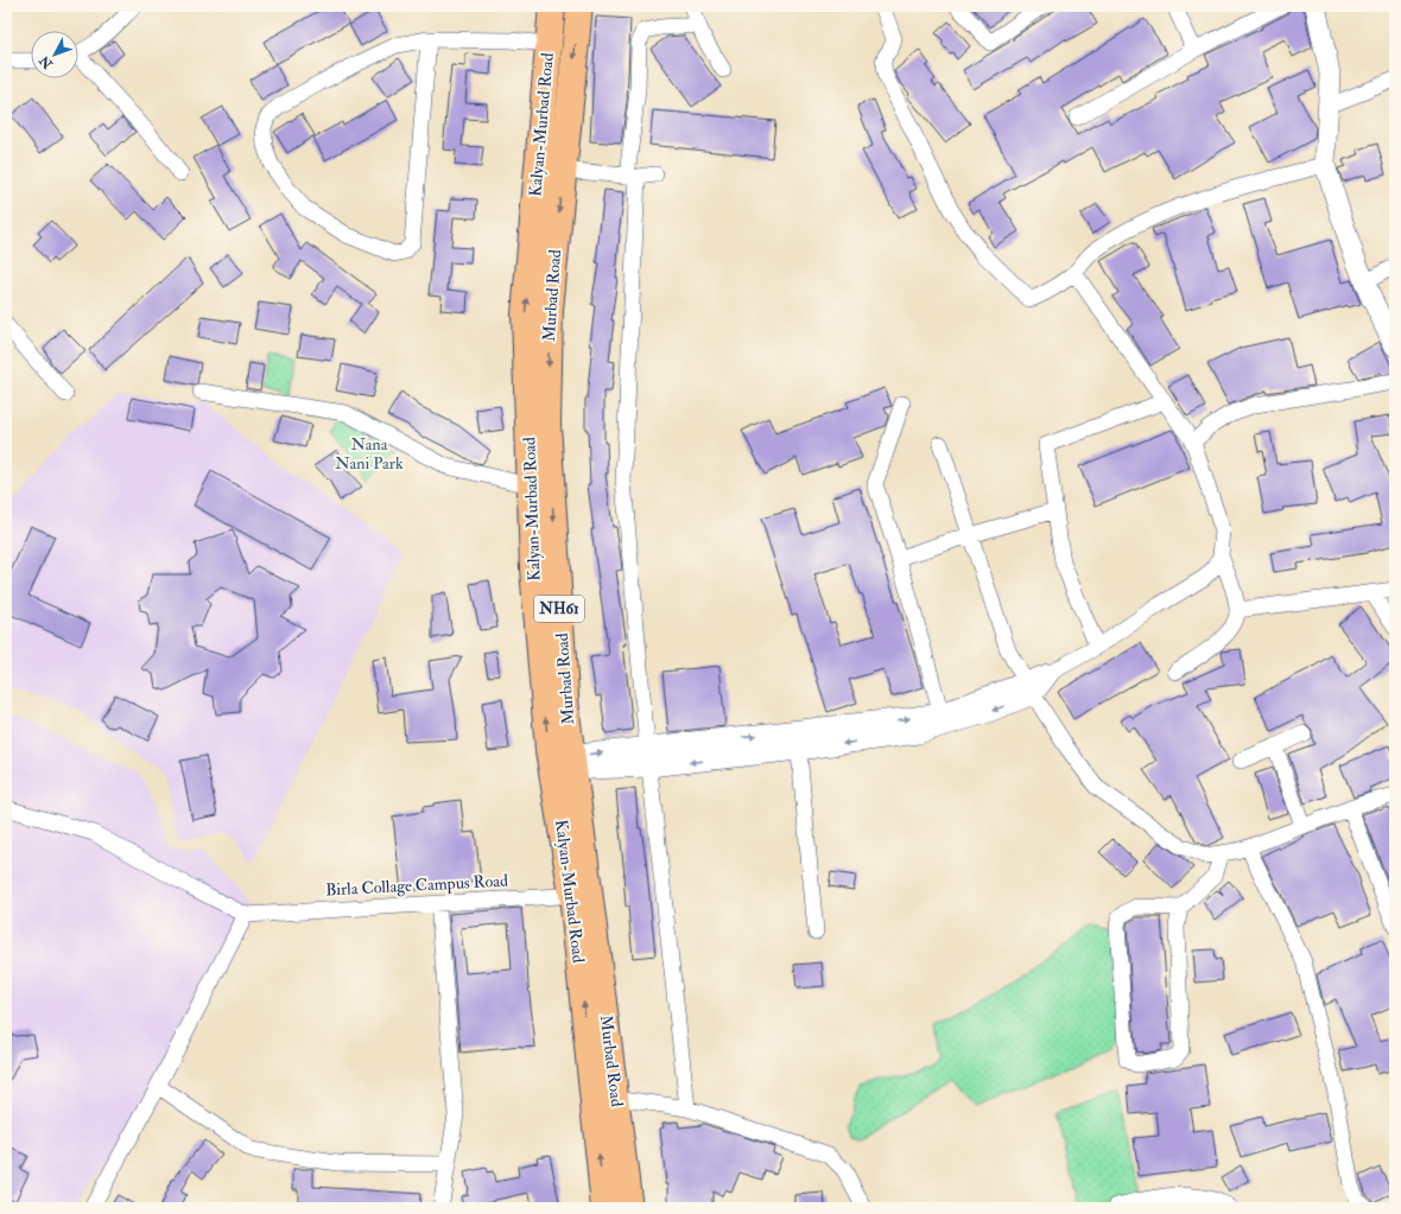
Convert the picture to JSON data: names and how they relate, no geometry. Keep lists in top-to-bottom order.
{
  "streets": {
    "highway": ["Kalyan-Murbad Road", "Murbad Road", "NH61"],
    "street": ["Birla Collage Campus Road"]
  },
  "crossings": [
    ["Kalyan-Murbad Road", "Murbad Road"],
    ["Kalyan-Murbad Road", "Birla Collage Campus Road"],
    ["Murbad Road", "Birla Collage Campus Road"]
  ],
  "one_way": ["Kalyan-Murbad Road", "Murbad Road"],
  "parks": ["Nana Nani Park"],
  "north": "bottom left"
}
